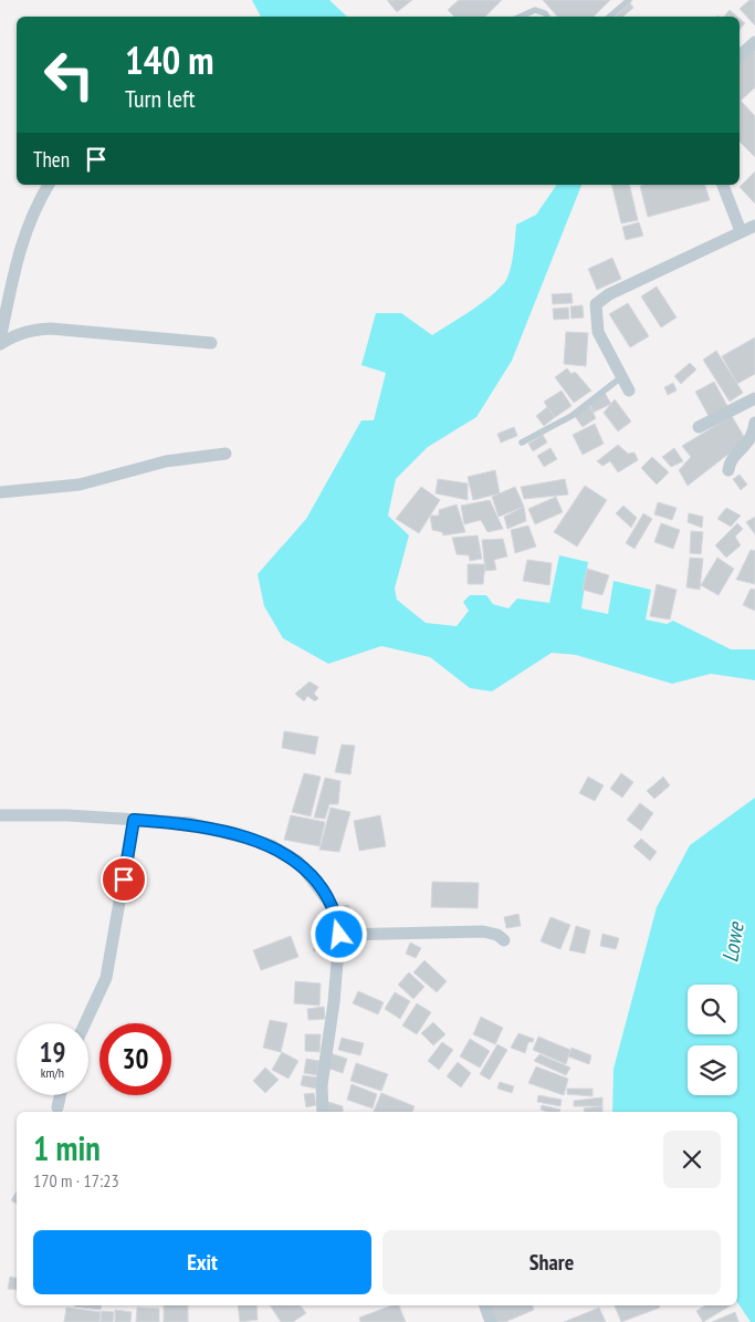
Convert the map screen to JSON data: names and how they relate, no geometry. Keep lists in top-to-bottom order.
{
  "water": ["Lowe"],
  "page": {
    "turn": ["140 m", "Turn left"],
    "then": "Then",
    "speed": "19 km/h",
    "limit": "30",
    "heading": ["1 min", "170 m · 17:23"],
    "buttons": ["Exit", "Share"]
  }
}
